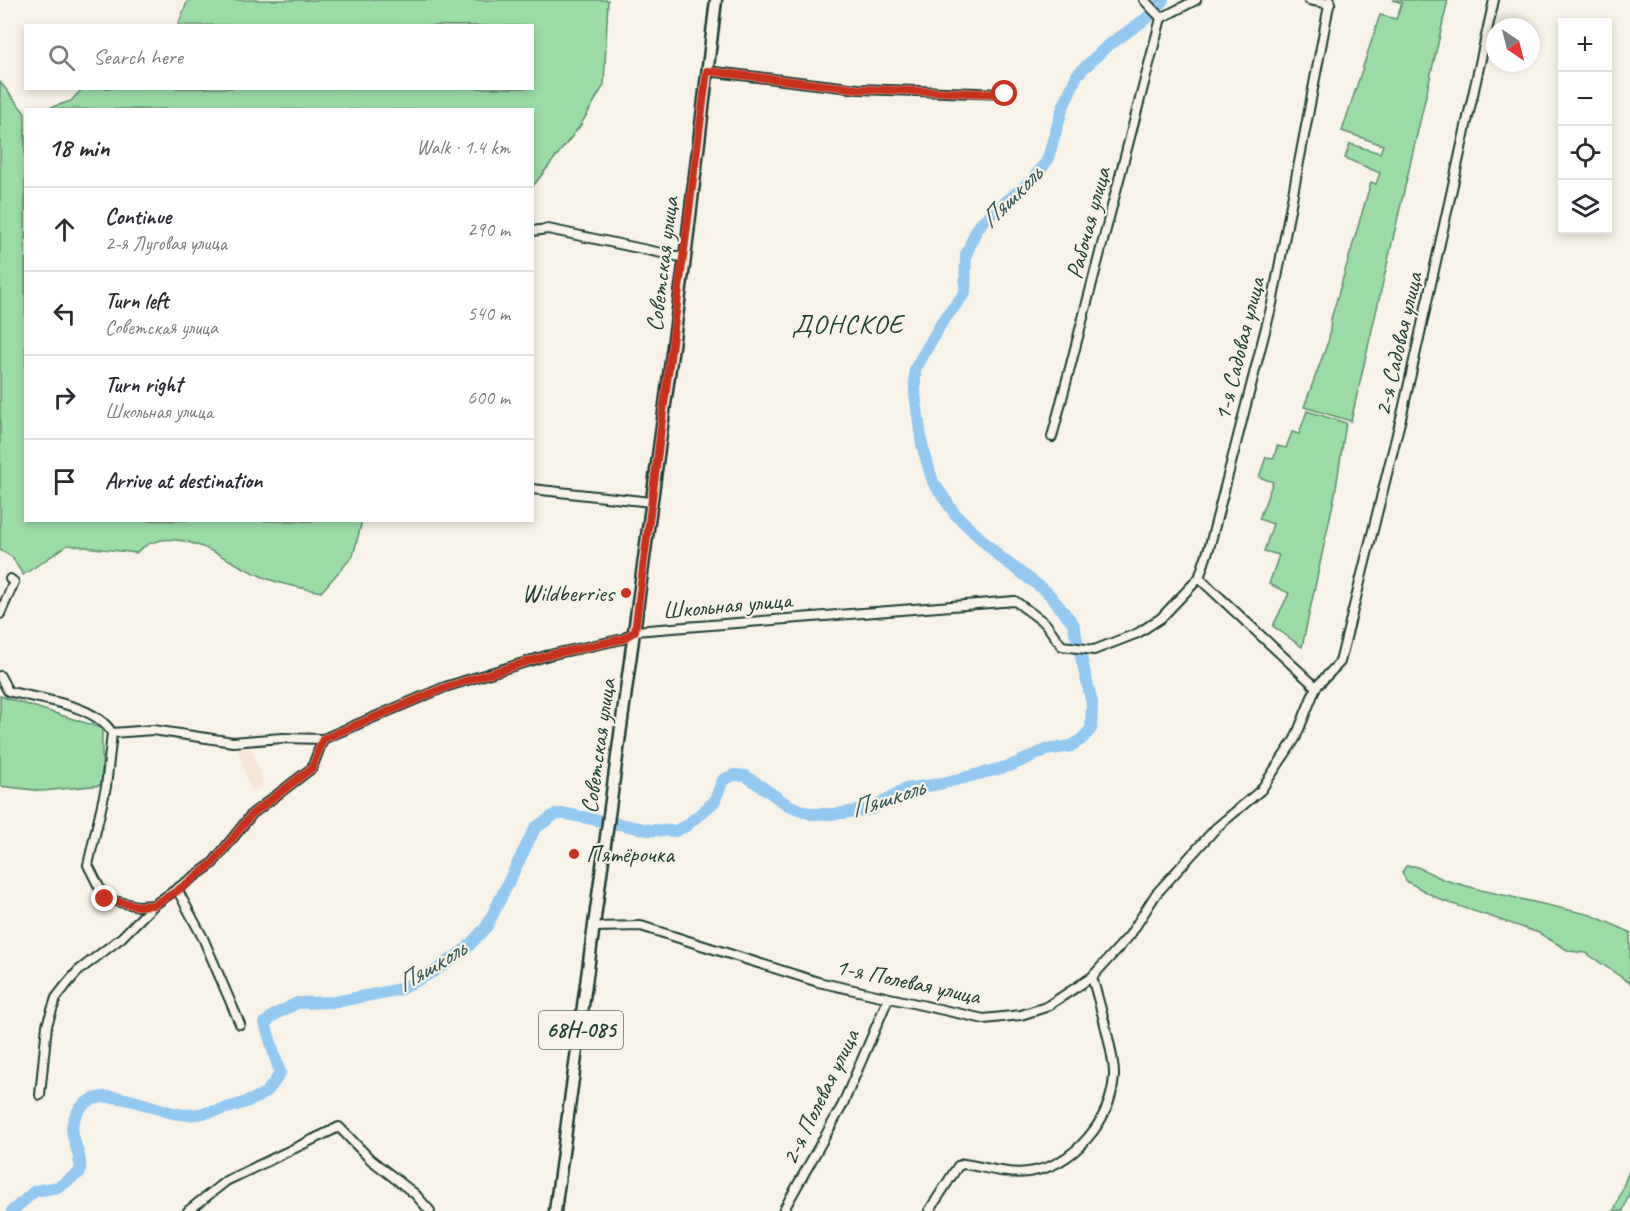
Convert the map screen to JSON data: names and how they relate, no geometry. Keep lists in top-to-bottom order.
{
  "streets": {
    "main road": ["Советская улица", "68Н-085"],
    "street": [
      "Рабочая улица",
      "2-я Садовая улица",
      "1-я Садовая улица",
      "Школьная улица",
      "1-я Полевая улица",
      "2-я Полевая улица"
    ]
  },
  "crossings": [
    ["Советская улица", "Школьная улица"],
    ["Советская улица", "1-я Полевая улица"],
    ["2-я Садовая улица", "1-я Полевая улица"],
    ["1-я Садовая улица", "Школьная улица"],
    ["1-я Полевая улица", "2-я Полевая улица"]
  ],
  "districts": ["ДОНСКОЕ"],
  "water": ["Пяшколь"],
  "places": ["Wildberries", "Пятёрочка"],
  "north": "bottom right",
  "page": {
    "map_buttons": ["+", "−"],
    "search": "Search here",
    "heading": ["18 min", "Walk · 1.4 km"],
    "list": [
      ["Continue", "2-я Луговая улица", "290 m"],
      ["Turn left", "Советская улица", "540 m"],
      ["Turn right", "Школьная улица", "600 m"],
      "Arrive at destination"
    ]
  }
}
